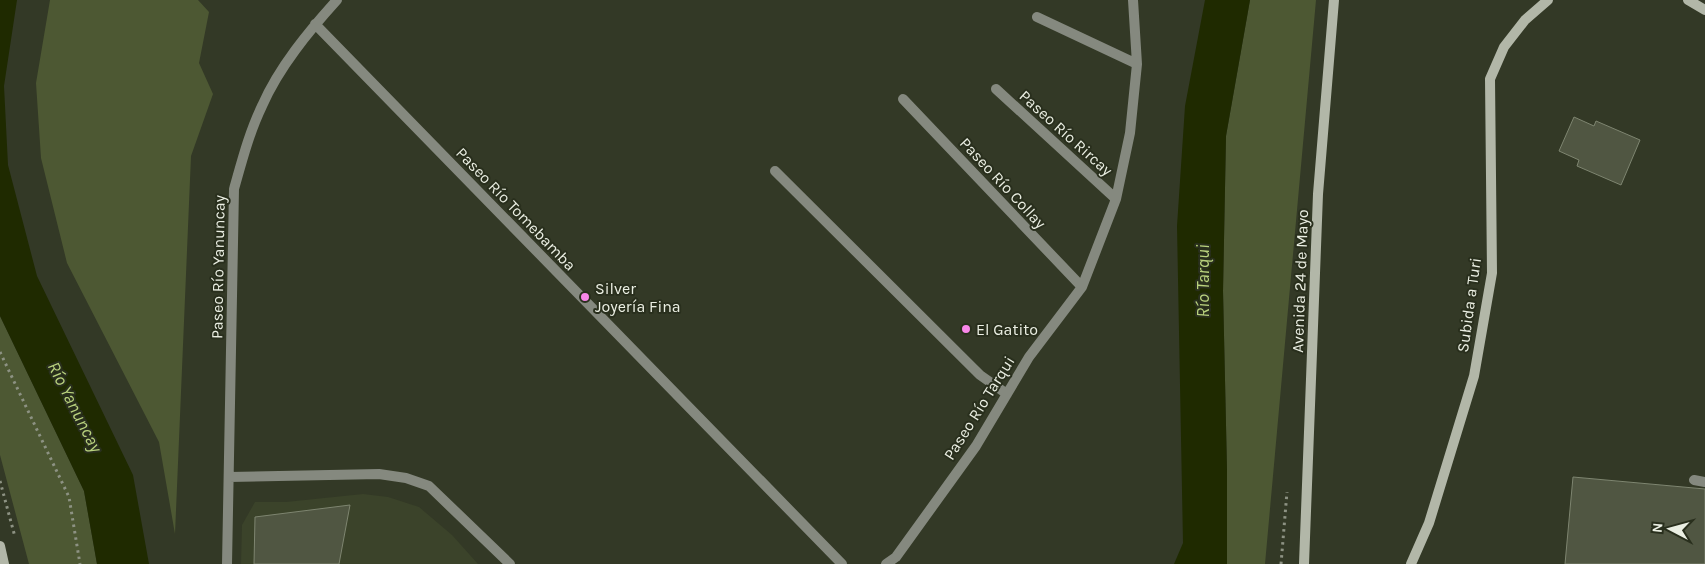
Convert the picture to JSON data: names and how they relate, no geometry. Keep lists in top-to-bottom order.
{
  "streets": {
    "main road": ["Avenida 24 de Mayo", "Subida a Turi"],
    "street": [
      "Paseo Río Rircay",
      "Paseo Río Collay",
      "Paseo Río Tomebamba",
      "Paseo Río Yanuncay",
      "Paseo Río Tarqui"
    ]
  },
  "crossings": [
    ["Paseo Río Rircay", "Paseo Río Tarqui"],
    ["Paseo Río Collay", "Paseo Río Tarqui"],
    ["Paseo Río Tomebamba", "Paseo Río Yanuncay"]
  ],
  "water": ["Río Tarqui", "Río Yanuncay"],
  "places": ["Silver Joyería Fina", "El Gatito"],
  "north": "left"
}
